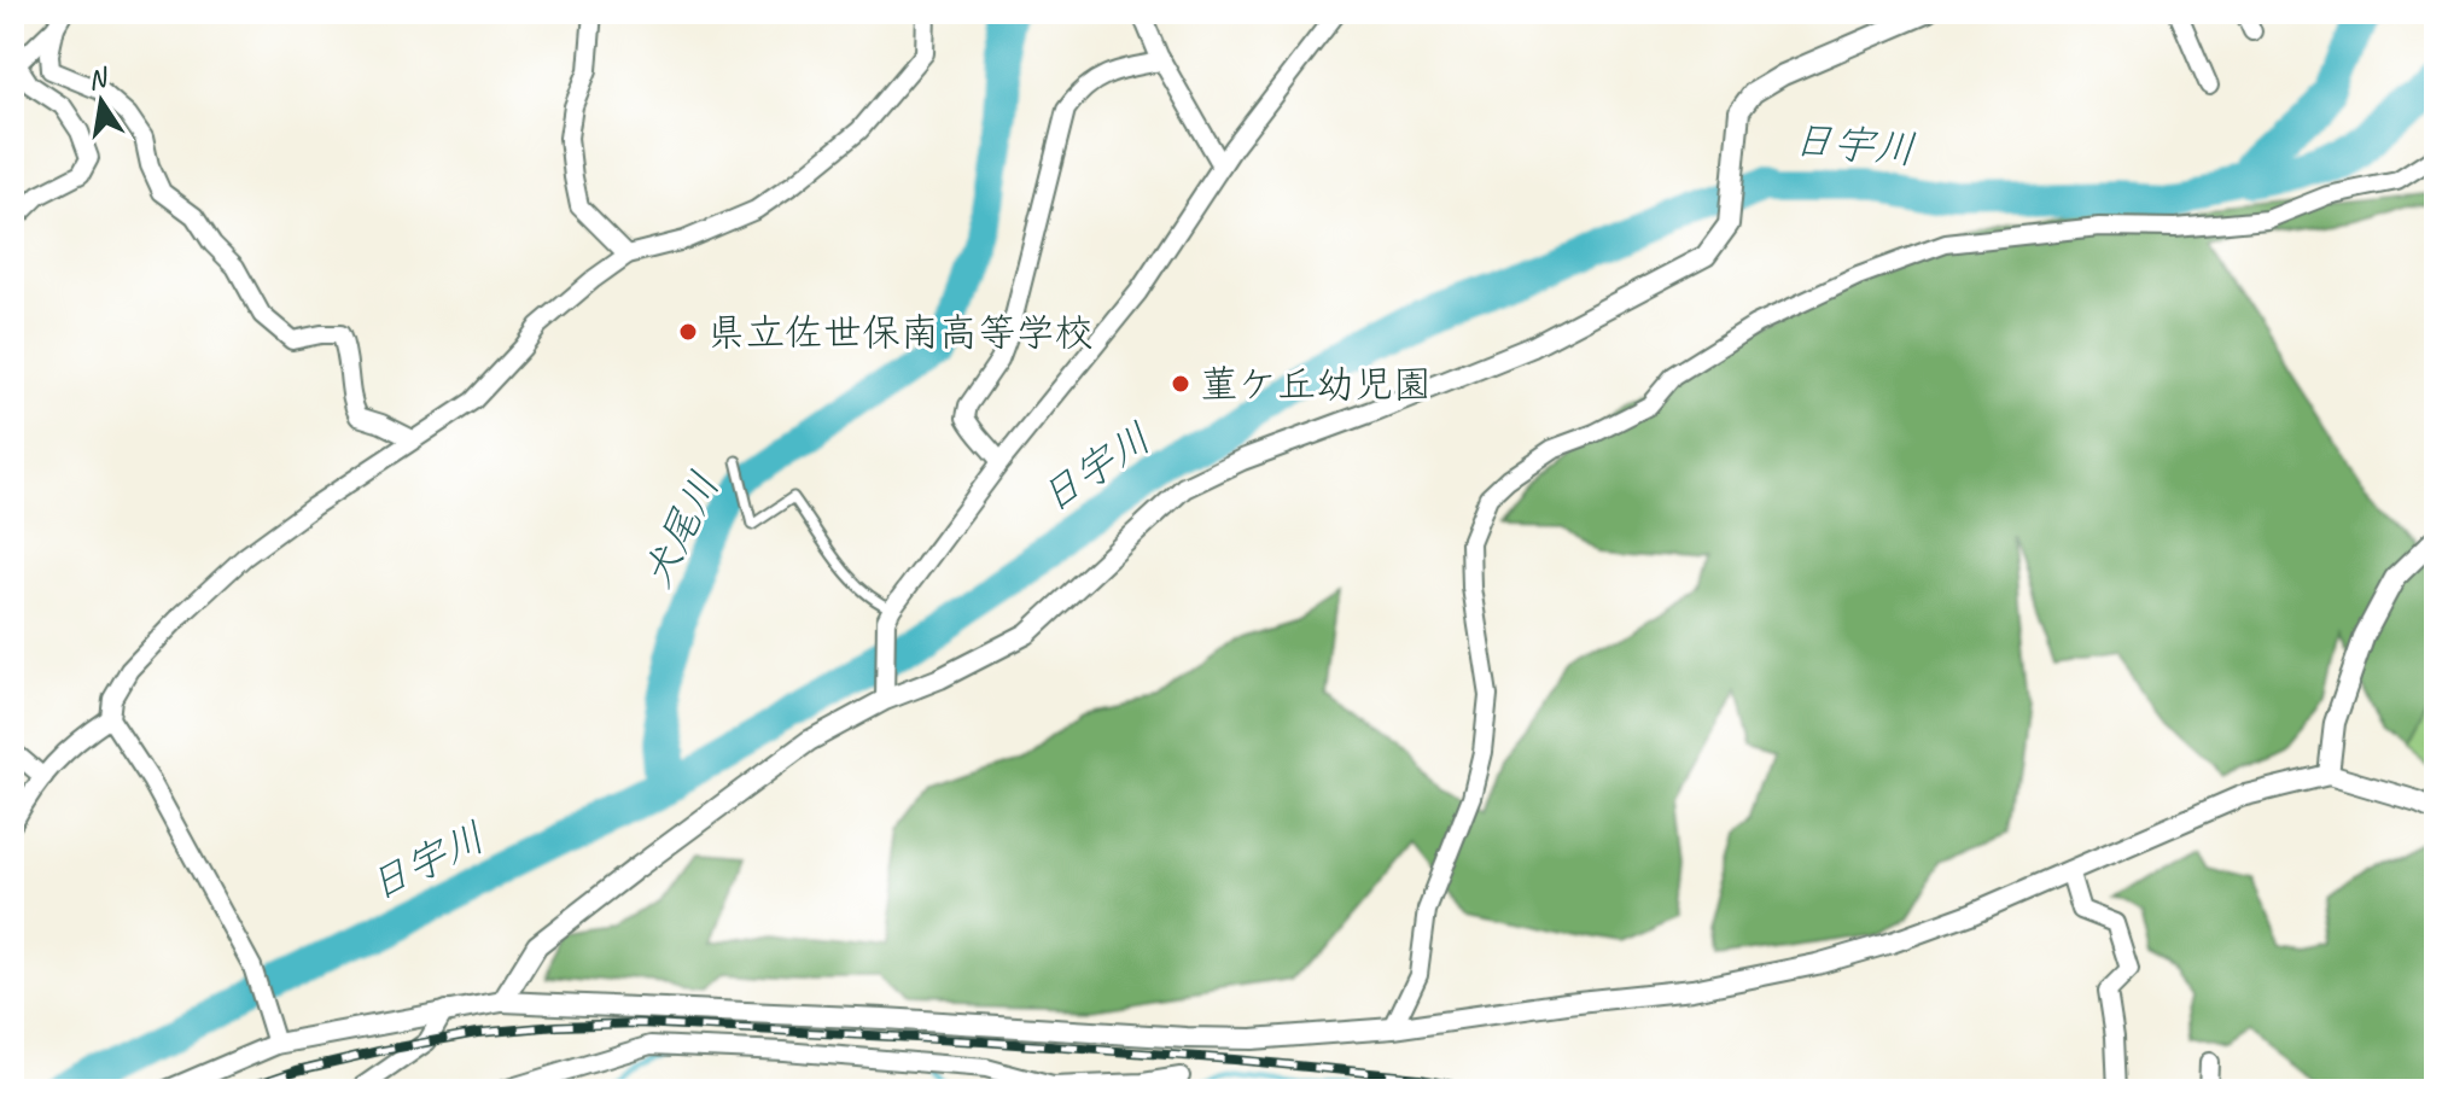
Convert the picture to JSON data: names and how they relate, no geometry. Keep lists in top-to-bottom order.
{
  "water": ["日宇川", "犬尾川"],
  "places": ["県立佐世保南高等学校", "菫ケ丘幼児園"],
  "north": "top"
}
